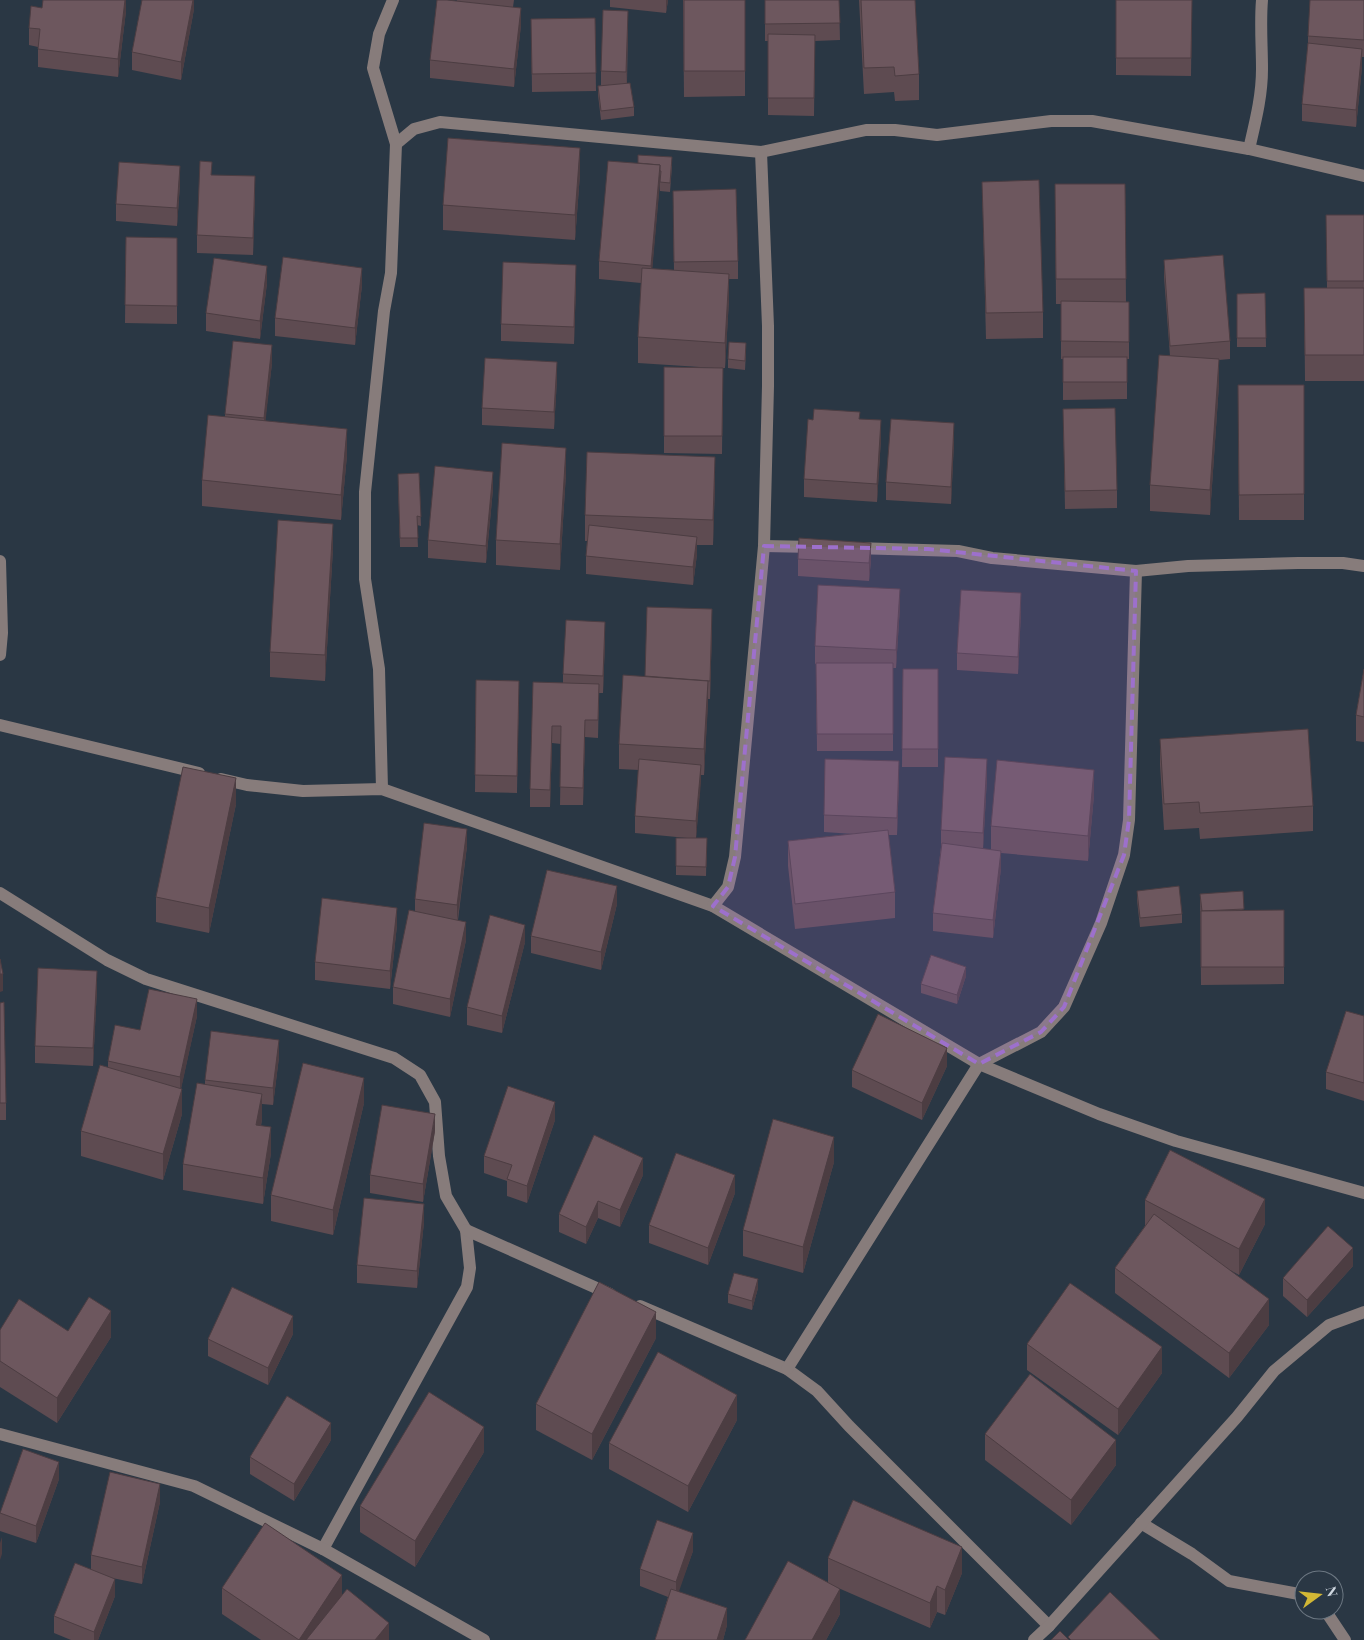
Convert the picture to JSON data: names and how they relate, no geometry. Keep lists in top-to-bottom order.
{
  "north": "right"
}
